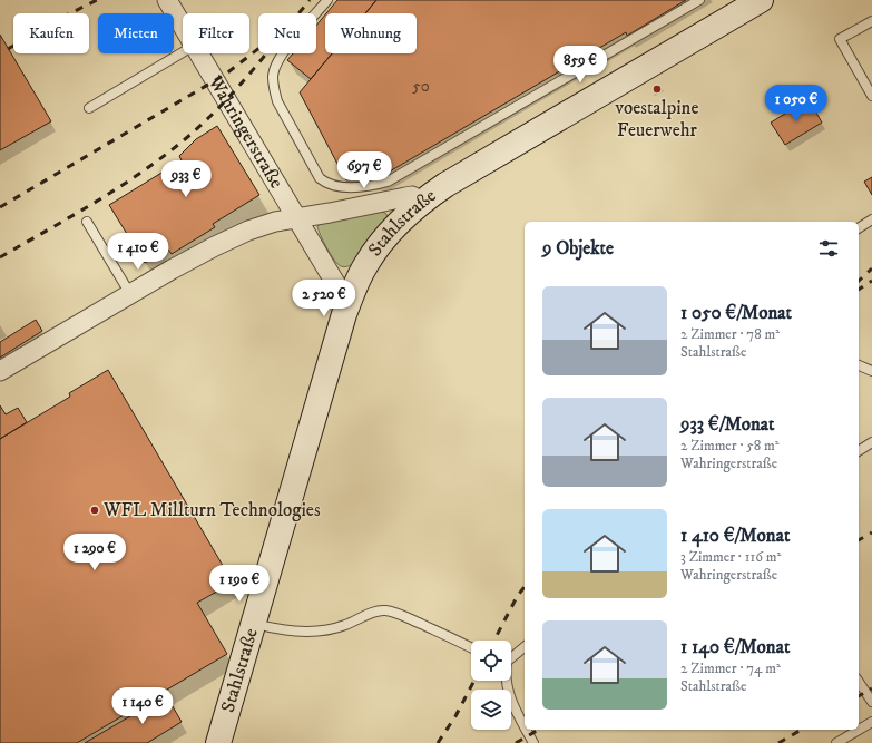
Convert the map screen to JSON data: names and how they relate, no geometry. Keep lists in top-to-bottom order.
{
  "streets": {
    "street": ["Wahringerstraße", "Stahlstraße"]
  },
  "crossings": [
    ["Wahringerstraße", "Stahlstraße"]
  ],
  "places": ["voestalpine Feuerwehr", "WFL Millturn Technologies"],
  "house_numbers": ["50"],
  "page": {
    "chip": [
      "Kaufen",
      "Mieten",
      "Filter",
      "Neu",
      "Wohnung"
    ],
    "price": [
      "859 €",
      "1 050 €",
      "697 €",
      "933 €",
      "1 410 €",
      "2 520 €",
      "1 290 €",
      "1 190 €",
      "1 140 €"
    ],
    "heading": "9 Objekte",
    "list": [
      {
        "name": "1 050 €/Monat",
        "note": "2 Zimmer · 78 m² · Stahlstraße"
      },
      {
        "name": "933 €/Monat",
        "note": "2 Zimmer · 58 m² · Wahringerstraße"
      },
      {
        "name": "1 410 €/Monat",
        "note": "3 Zimmer · 116 m² · Wahringerstraße"
      },
      {
        "name": "1 140 €/Monat",
        "note": "2 Zimmer · 74 m² · Stahlstraße"
      }
    ]
  }
}
